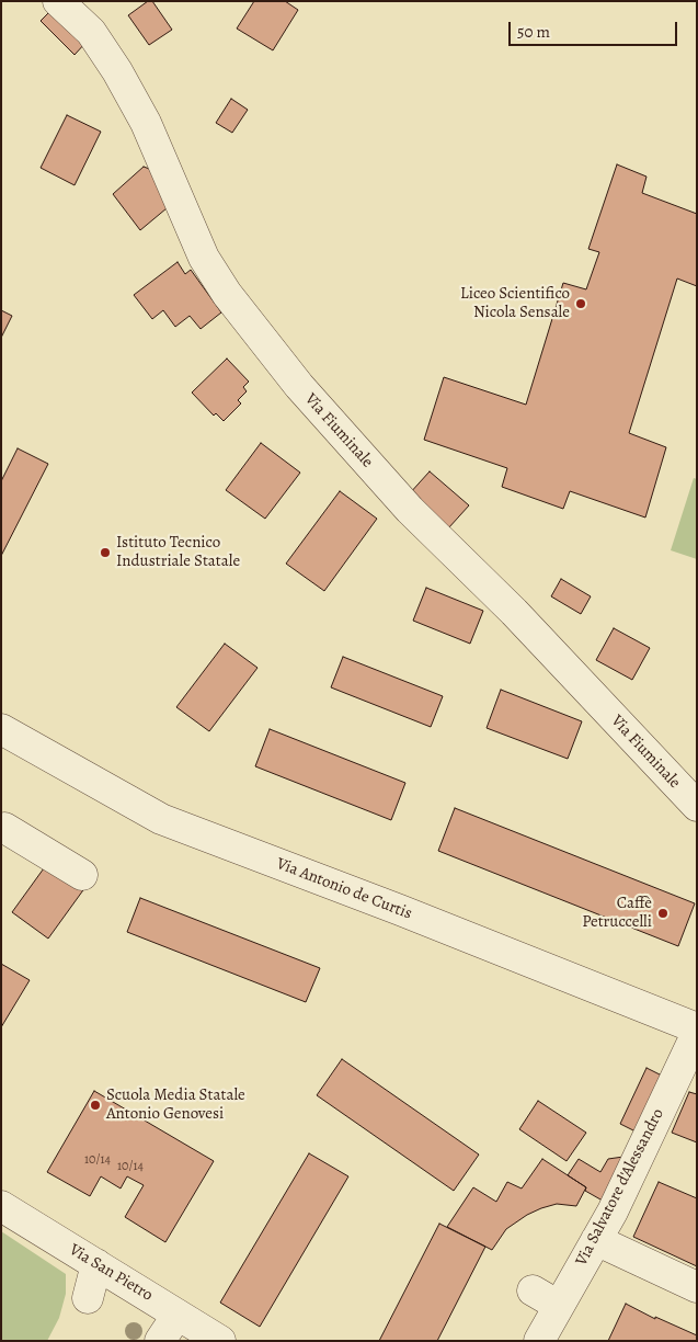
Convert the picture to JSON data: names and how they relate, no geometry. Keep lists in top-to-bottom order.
{
  "streets": {
    "street": [
      "Via Fiuminale",
      "Via Antonio de Curtis",
      "Via Salvatore d'Alessandro",
      "Via San Pietro"
    ]
  },
  "crossings": [
    ["Via Antonio de Curtis", "Via Salvatore d'Alessandro"]
  ],
  "places": [
    "Liceo Scientifico Nicola Sensale",
    "Istituto Tecnico Industriale Statale",
    "Caffè Petruccelli",
    "Scuola Media Statale Antonio Genovesi"
  ],
  "house_numbers": ["10/14", "10/14"],
  "scale_bar": "50 m"
}
